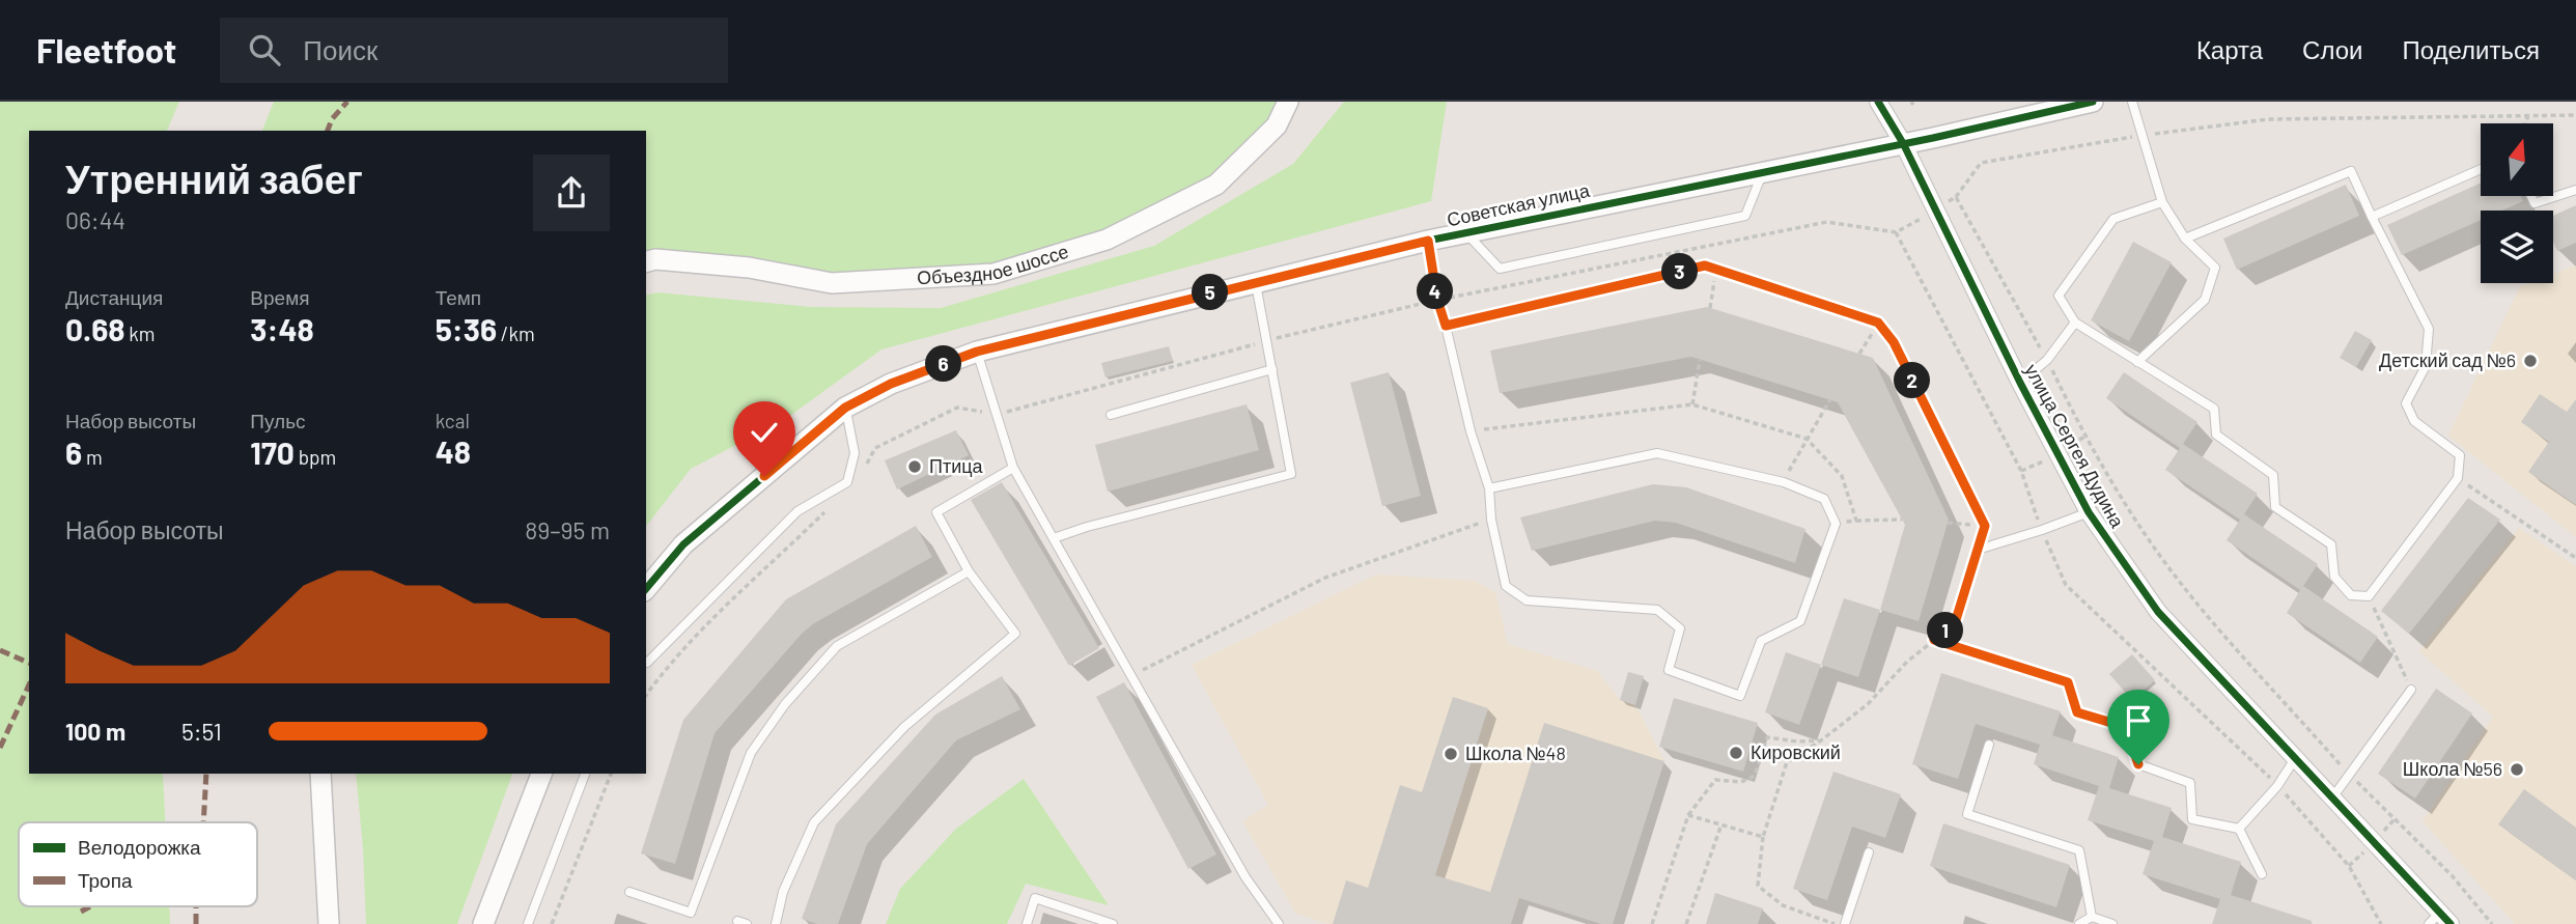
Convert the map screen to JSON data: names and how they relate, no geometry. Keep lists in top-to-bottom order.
{
  "streets": {
    "street": ["Советская улица", "Объездное шоссе", "улица Сергея Дудина"]
  },
  "crossings": [
    ["Советская улица", "улица Сергея Дудина"]
  ],
  "places": [
    "Детский сад №6",
    "Птица",
    "Кировский",
    "Школа №48",
    "Школа №56"
  ],
  "legend": ["Велодорожка", "Тропа"],
  "north": "top",
  "page": {
    "header": "Fleetfoot",
    "search": "Поиск",
    "nav": ["Карта", "Слои", "Поделиться"],
    "heading": ["Утренний забег", "06:44"],
    "pins": [
      "3",
      "4",
      "5",
      "6",
      "2",
      "1"
    ],
    "stats": [
      ["Дистанция", "0.68 km"],
      ["Время", "3:48"],
      ["Темп", "5:36 /km"],
      ["Набор высоты", "6 m"],
      ["Пульс", "170 bpm"],
      ["kcal", "48"]
    ],
    "chart": ["Набор высоты", "89–95 m"],
    "list": [
      {
        "name": "100 m",
        "note": "5:51"
      }
    ]
  }
}
